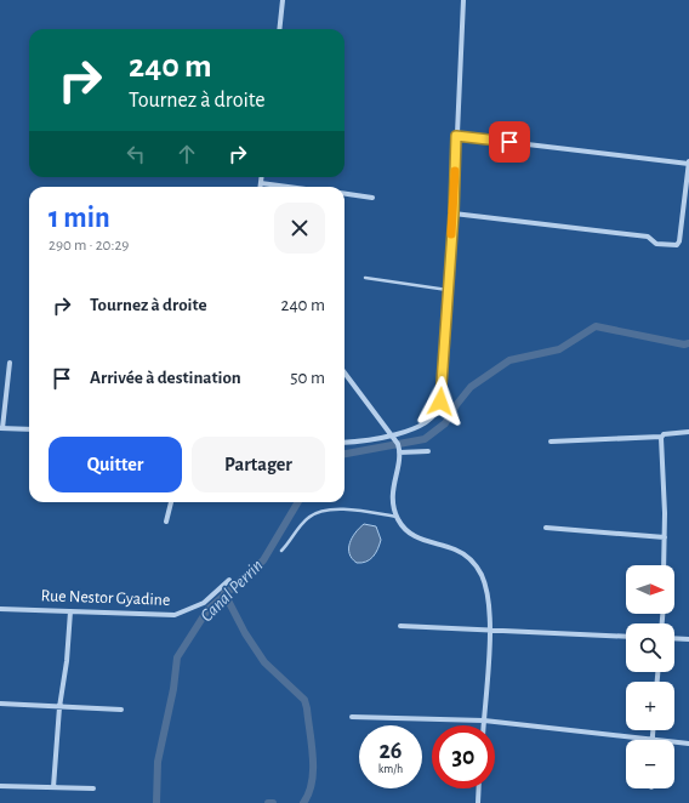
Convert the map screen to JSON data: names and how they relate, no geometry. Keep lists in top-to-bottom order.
{
  "streets": {
    "street": ["Rue Nestor Gyadine"]
  },
  "water": ["Canal Perrin"],
  "north": "right",
  "page": {
    "turn": ["240 m", "Tournez à droite"],
    "heading": ["1 min", "290 m · 20:29"],
    "list": [
      {
        "name": "Tournez à droite",
        "value": "240 m"
      },
      {
        "name": "Arrivée à destination",
        "value": "50 m"
      }
    ],
    "buttons": ["Quitter", "Partager"],
    "map_buttons": ["+", "−"],
    "speed": "26 km/h",
    "limit": "30"
  }
}
